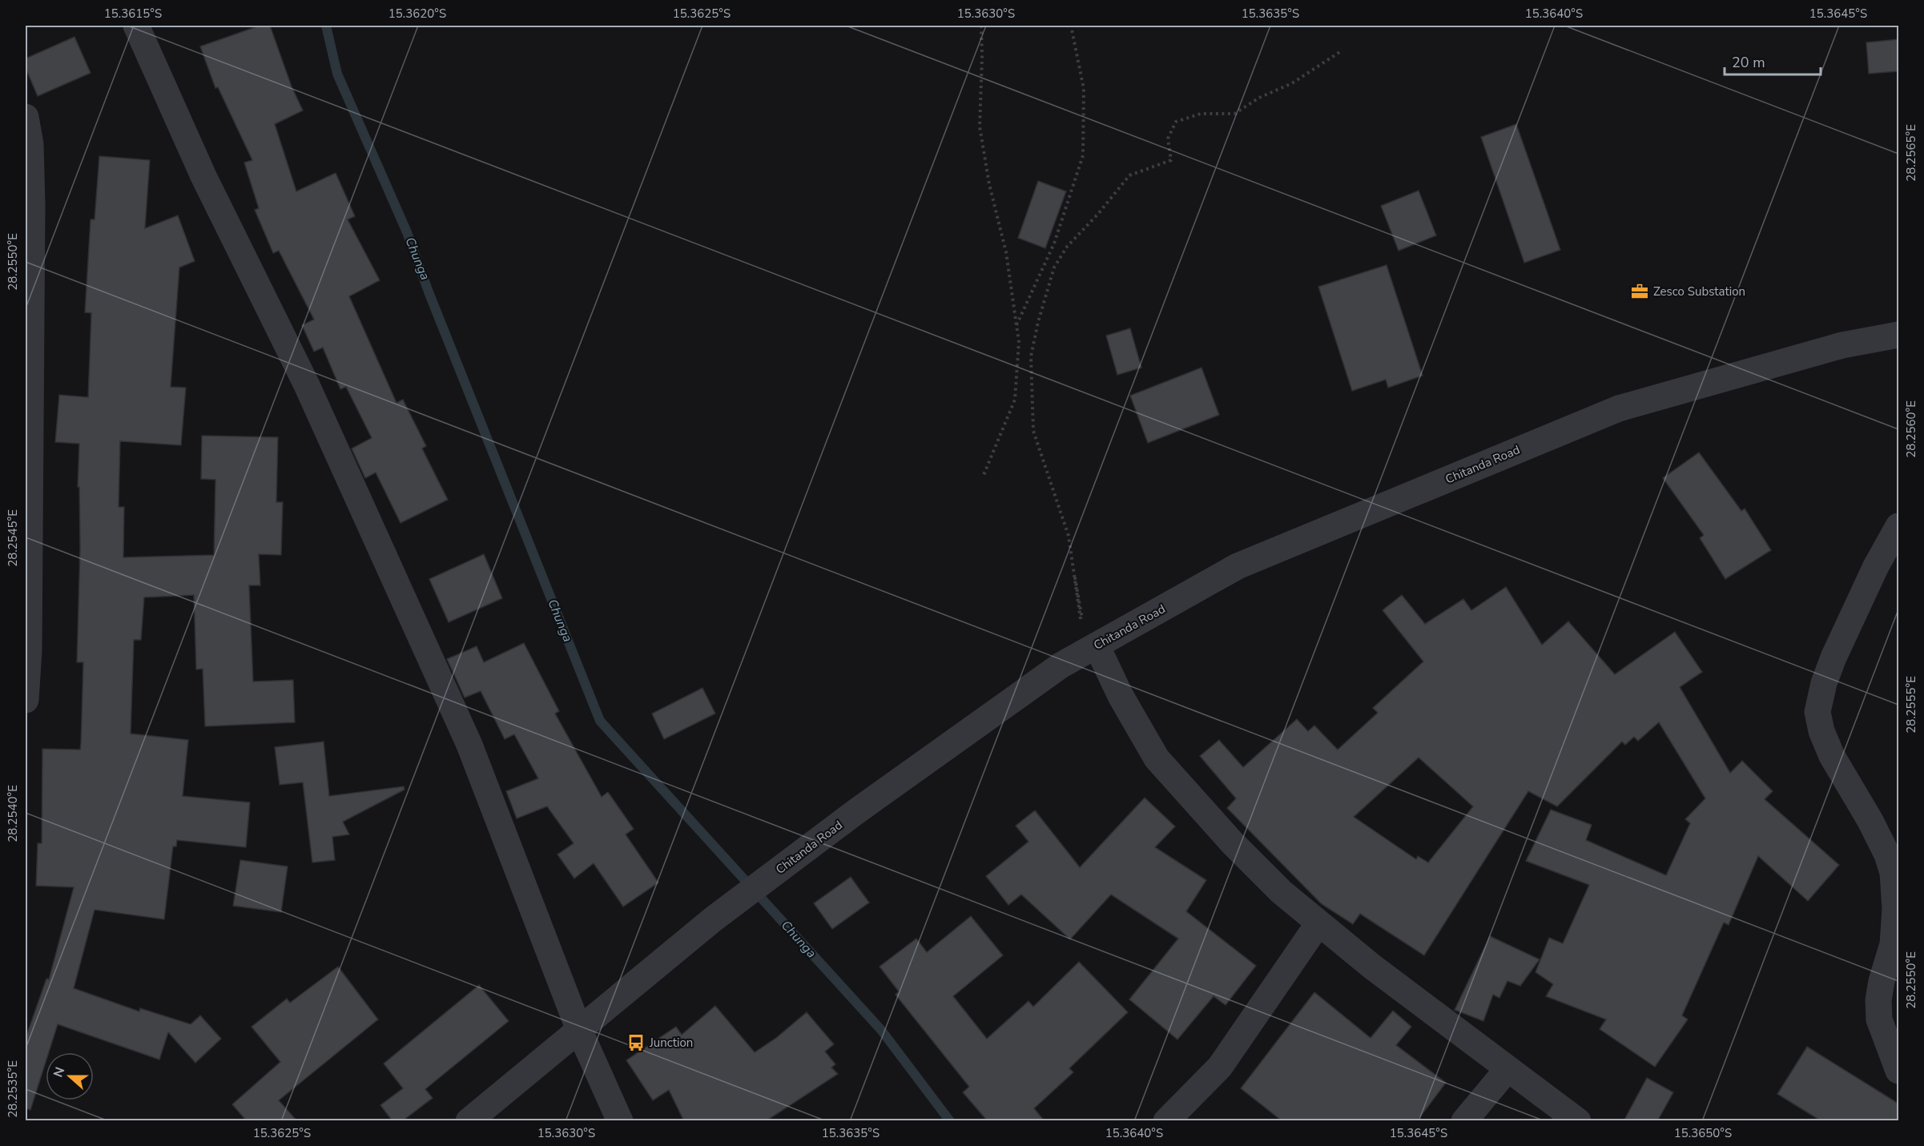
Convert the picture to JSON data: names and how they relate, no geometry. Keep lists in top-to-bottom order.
{
  "streets": {
    "street": ["Chitanda Road"]
  },
  "water": ["Chunga"],
  "places": {
    "office": ["Zesco Substation"],
    "bus stop": ["Junction"]
  },
  "scale_bar": "20 m",
  "north": "left",
  "coordinates": [
    "15.3615°S",
    "15.3620°S",
    "15.3625°S",
    "15.3630°S",
    "15.3635°S",
    "15.3640°S",
    "15.3645°S",
    "28.2565°E",
    "28.2550°E",
    "28.2560°E",
    "28.2545°E",
    "28.2555°E",
    "28.2540°E",
    "28.2535°E",
    "15.3650°S"
  ]
}
